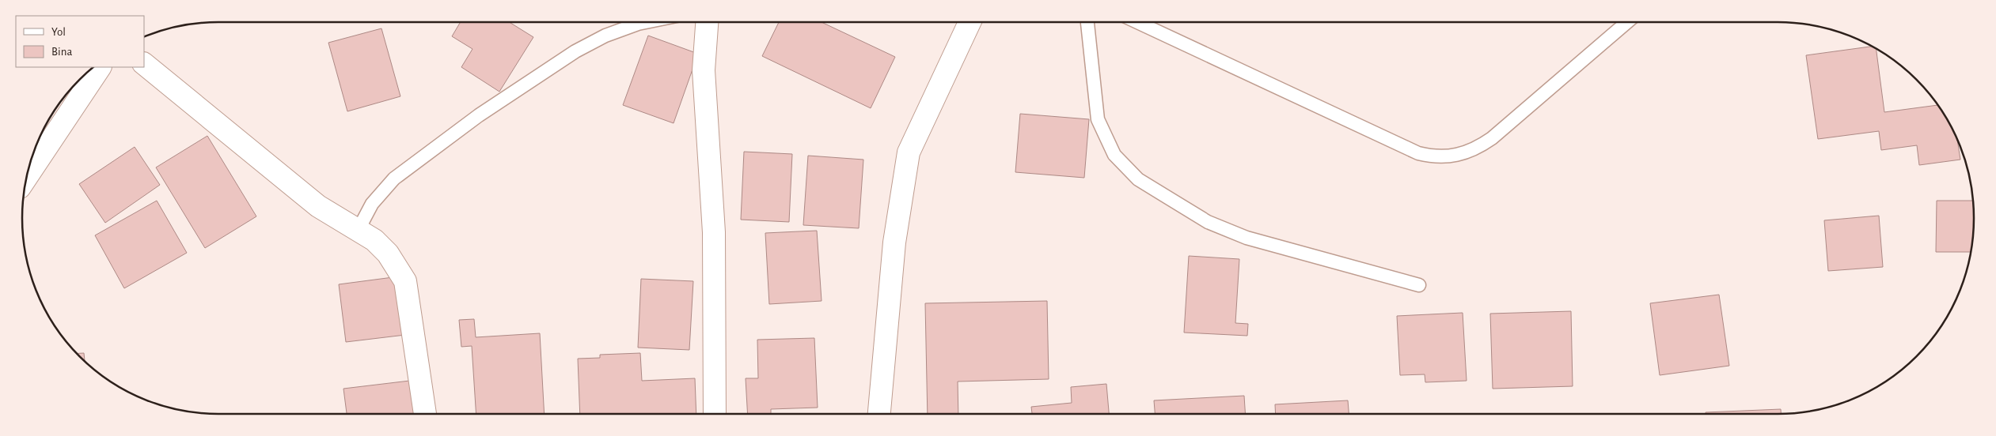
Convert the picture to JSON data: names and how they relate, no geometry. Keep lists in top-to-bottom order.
{
  "legend": ["Yol", "Bina"]
}
